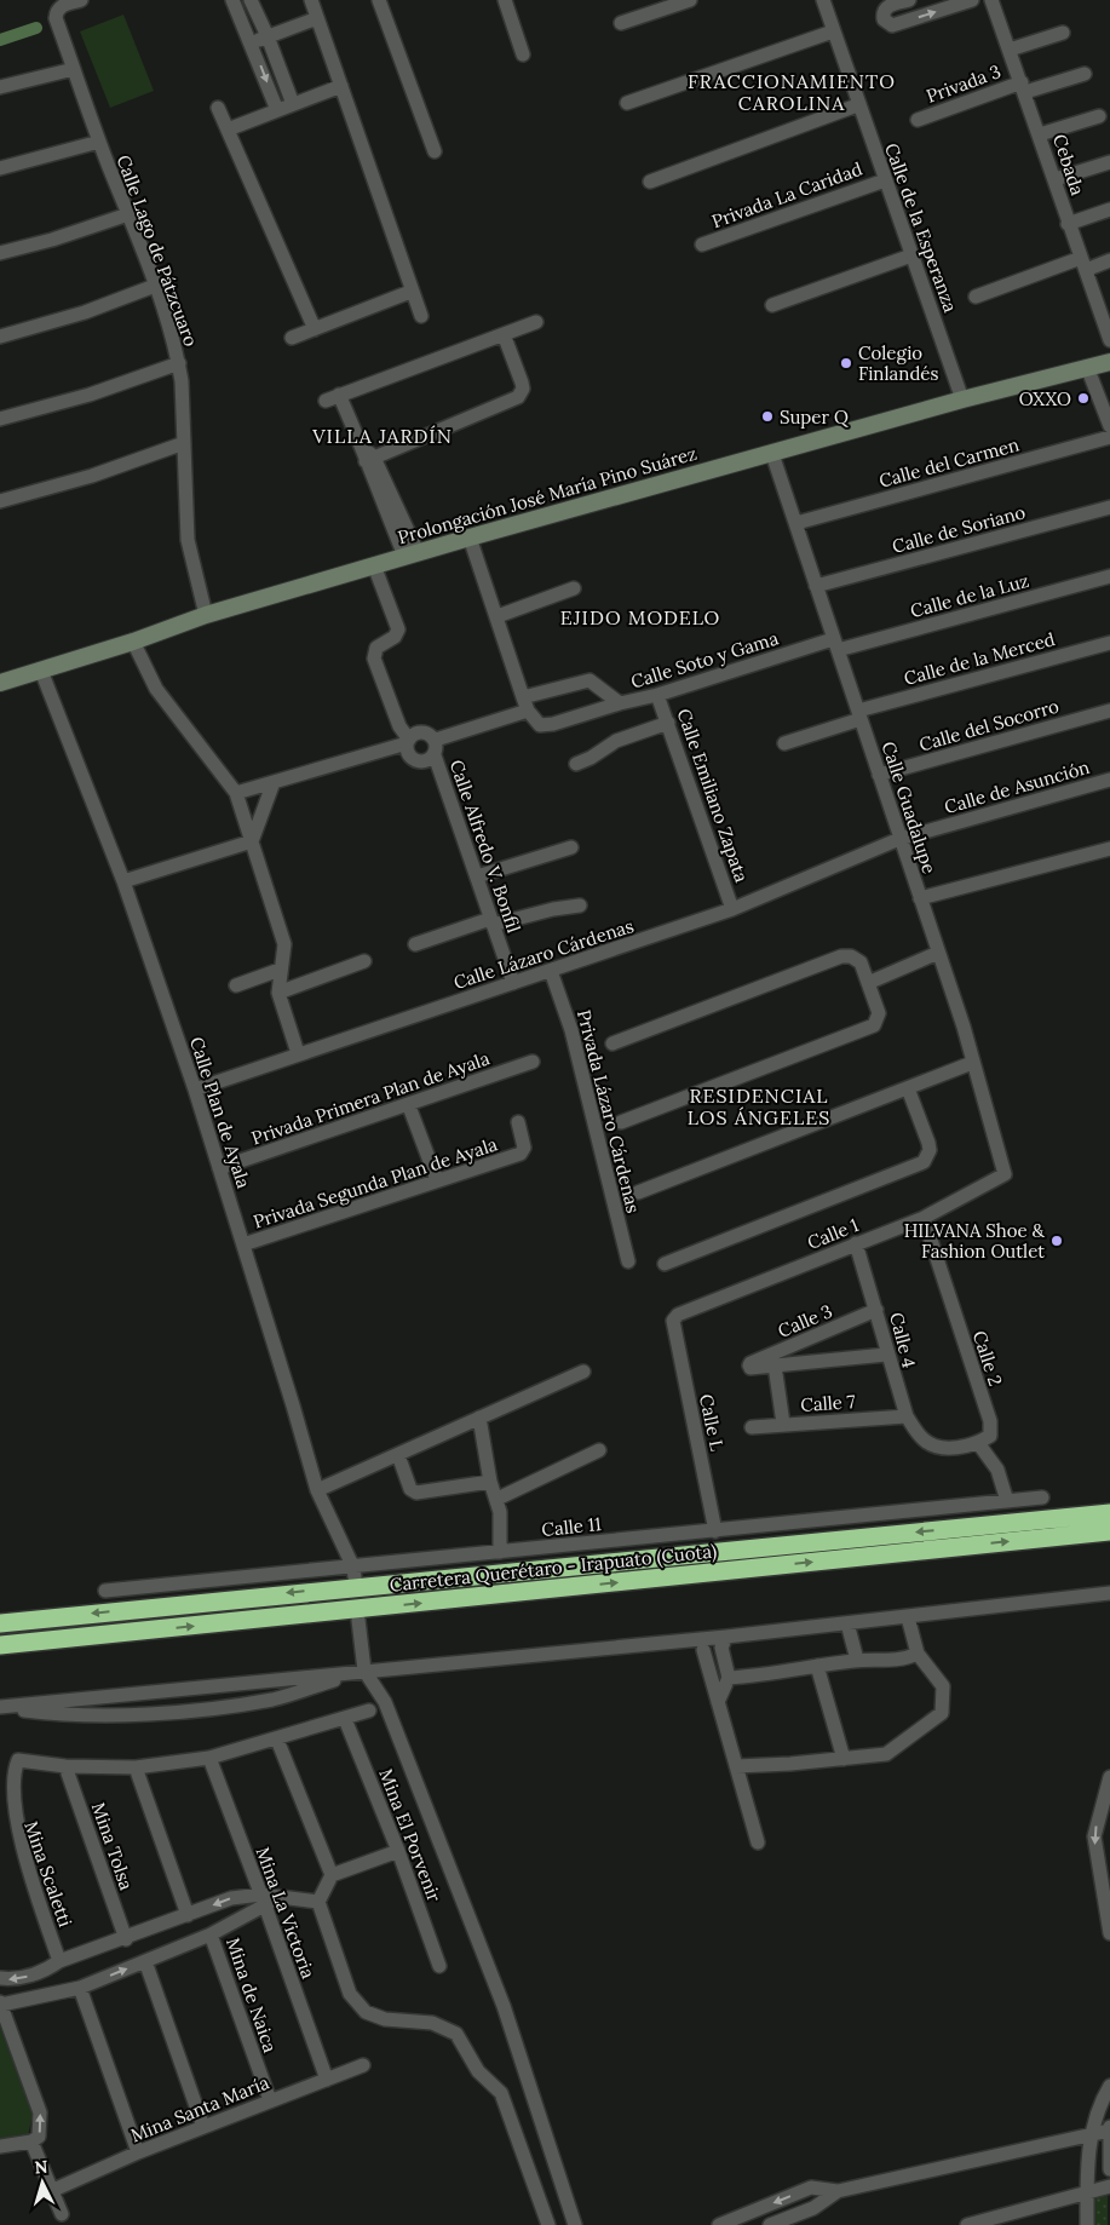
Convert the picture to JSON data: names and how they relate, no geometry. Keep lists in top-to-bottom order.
{
  "streets": {
    "highway": ["Carretera Querétaro - Irapuato (Cuota)"],
    "main road": ["Prolongación José María Pino Suárez"],
    "street": [
      "Privada 3",
      "Cebada",
      "Privada La Caridad",
      "Calle de la Esperanza",
      "Calle Lago de Pátzcuaro",
      "Calle del Carmen",
      "Calle de Soriano",
      "Calle de la Luz",
      "Calle de la Merced",
      "Calle Soto y Gama",
      "Calle del Socorro",
      "Calle de Asunción",
      "Calle Emiliano Zapata",
      "Calle Guadalupe",
      "Calle Alfredo V. Bonfil",
      "Calle Lázaro Cárdenas",
      "Privada Primera Plan de Ayala",
      "Privada Lázaro Cárdenas",
      "Calle Plan de Ayala",
      "Privada Segunda Plan de Ayala",
      "Calle 1",
      "Calle 3",
      "Calle 4",
      "Calle 2",
      "Calle 7",
      "Calle L",
      "Calle 11",
      "Mina El Porvenir",
      "Mina Tolsa",
      "Mina Scaletti",
      "Mina La Victoria",
      "Mina de Naica",
      "Mina Santa María"
    ]
  },
  "crossings": [
    ["Privada 3", "Cebada"],
    ["Privada La Caridad", "Calle de la Esperanza"],
    ["Calle de la Esperanza", "Prolongación José María Pino Suárez"],
    ["Calle Lago de Pátzcuaro", "Prolongación José María Pino Suárez"],
    ["Calle del Carmen", "Calle Guadalupe"],
    ["Prolongación José María Pino Suárez", "Calle Guadalupe"],
    ["Prolongación José María Pino Suárez", "Calle Plan de Ayala"],
    ["Calle de Soriano", "Calle Guadalupe"],
    ["Calle de la Luz", "Calle Soto y Gama"],
    ["Calle de la Luz", "Calle Guadalupe"],
    ["Calle de la Merced", "Calle Guadalupe"],
    ["Calle Soto y Gama", "Calle Emiliano Zapata"],
    ["Calle Soto y Gama", "Calle Guadalupe"],
    ["Calle Soto y Gama", "Calle Alfredo V. Bonfil"],
    ["Calle del Socorro", "Calle Guadalupe"],
    ["Calle de Asunción", "Calle Guadalupe"],
    ["Calle de Asunción", "Calle Lázaro Cárdenas"],
    ["Calle Emiliano Zapata", "Calle Lázaro Cárdenas"],
    ["Calle Guadalupe", "Calle Lázaro Cárdenas"],
    ["Calle Guadalupe", "Calle 1"],
    ["Calle Alfredo V. Bonfil", "Calle Lázaro Cárdenas"],
    ["Calle Lázaro Cárdenas", "Privada Lázaro Cárdenas"],
    ["Calle Lázaro Cárdenas", "Calle Plan de Ayala"],
    ["Privada Primera Plan de Ayala", "Calle Plan de Ayala"],
    ["Calle Plan de Ayala", "Privada Segunda Plan de Ayala"],
    ["Calle Plan de Ayala", "Calle 11"],
    ["Calle 1", "Calle 4"],
    ["Calle 1", "Calle 2"],
    ["Calle 1", "Calle L"],
    ["Calle 3", "Calle 4"],
    ["Calle 4", "Calle 2"],
    ["Calle 4", "Calle 7"],
    ["Calle L", "Calle 11"],
    ["Mina Tolsa", "Mina Scaletti"],
    ["Mina La Victoria", "Mina Santa María"],
    ["Mina de Naica", "Mina Santa María"]
  ],
  "districts": [
    "FRACCIONAMIENTO CAROLINA",
    "VILLA JARDÍN",
    "EJIDO MODELO",
    "RESIDENCIAL LOS ÁNGELES"
  ],
  "places": [
    "Colegio Finlandés",
    "OXXO",
    "Super Q",
    "HILVANA Shoe & Fashion Outlet"
  ],
  "north": "top"
}
